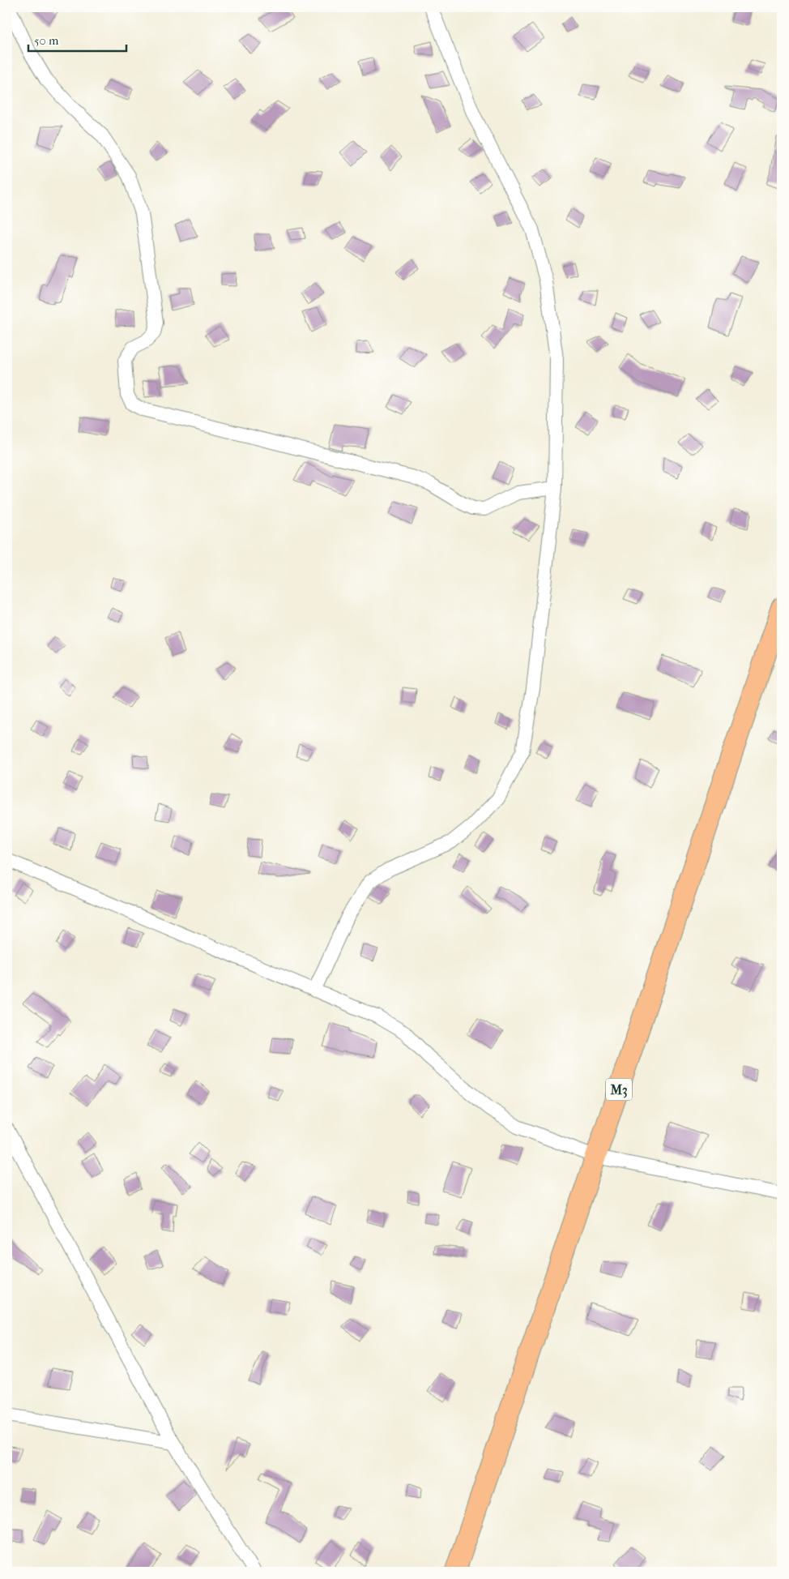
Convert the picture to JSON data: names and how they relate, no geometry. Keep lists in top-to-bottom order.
{
  "streets": {
    "main road": ["M3"]
  },
  "scale_bar": "50 m"
}
